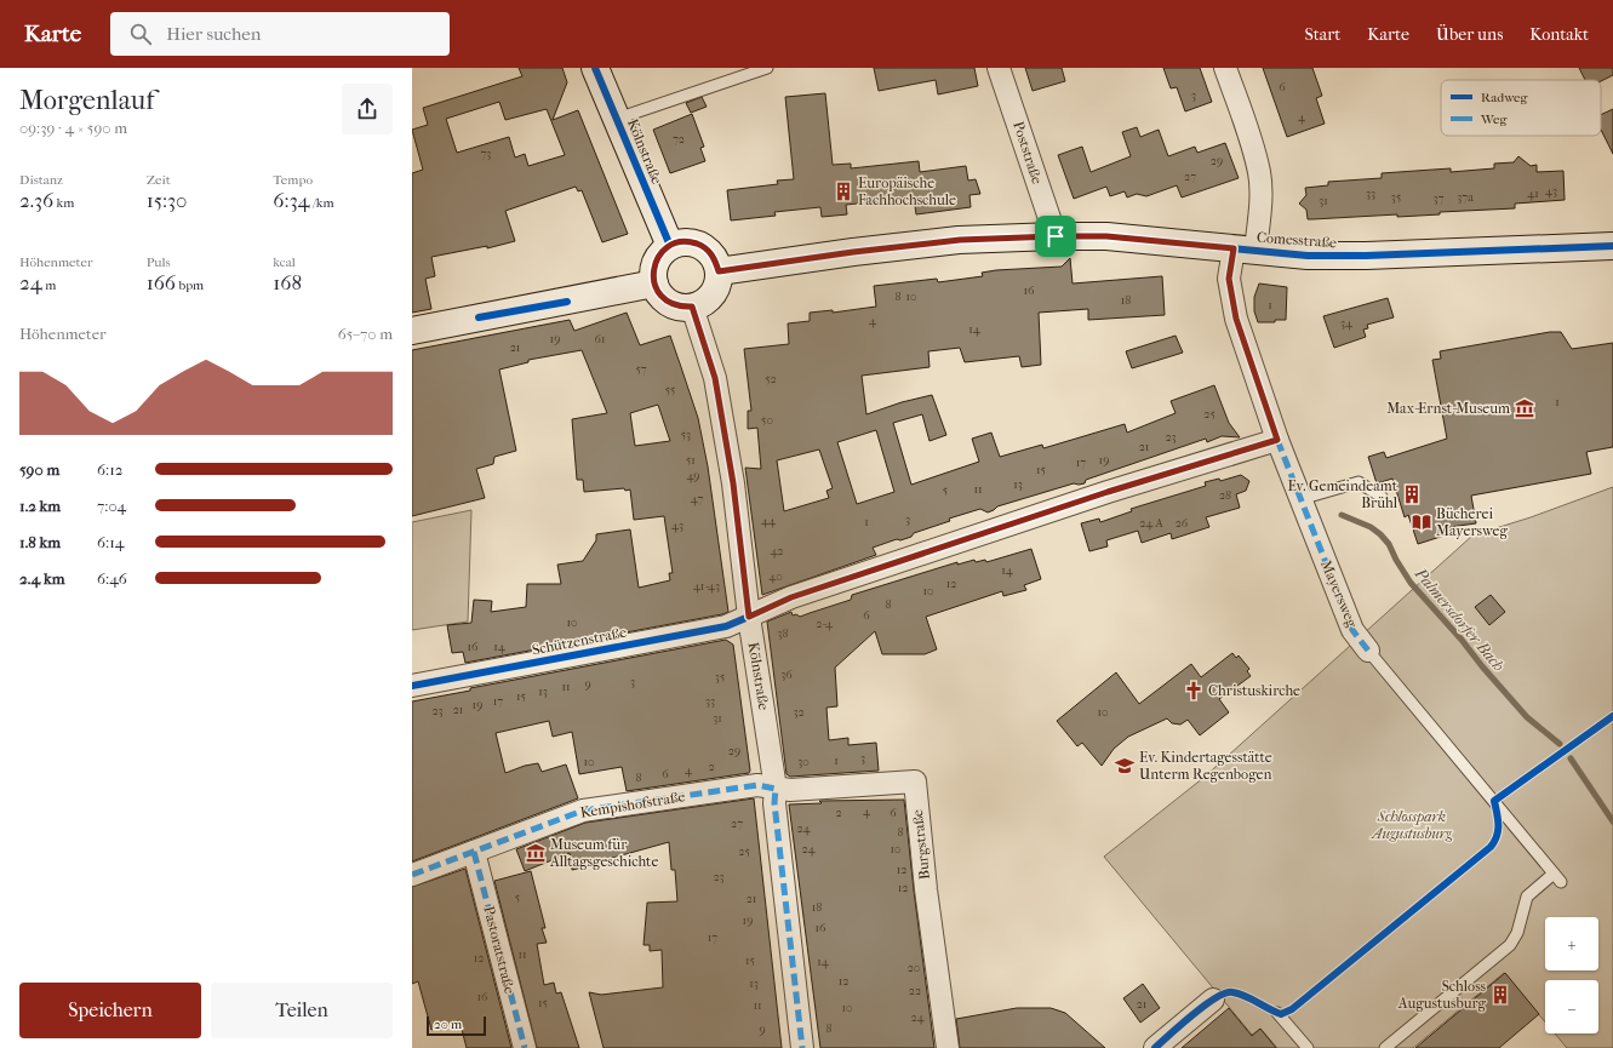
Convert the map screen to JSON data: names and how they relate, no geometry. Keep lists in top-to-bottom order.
{
  "streets": {
    "main road": ["Kölnstraße", "Comesstraße"],
    "street": [
      "Poststraße",
      "Mayersweg",
      "Schützenstraße",
      "Kempishofstraße",
      "Burgstraße",
      "Pastoratstraße"
    ]
  },
  "crossings": [
    ["Kölnstraße", "Comesstraße"],
    ["Kölnstraße", "Schützenstraße"],
    ["Kölnstraße", "Kempishofstraße"],
    ["Kölnstraße", "Burgstraße"],
    ["Poststraße", "Comesstraße"],
    ["Comesstraße", "Mayersweg"],
    ["Mayersweg", "Schützenstraße"],
    ["Kempishofstraße", "Burgstraße"],
    ["Kempishofstraße", "Pastoratstraße"]
  ],
  "water": ["Palmersdorfer Bach"],
  "parks": ["Schlosspark Augustusburg"],
  "places": {
    "building": ["Europäische Fachhochschule", "Ev. Gemeindeamt Brühl", "Schloss Augustusburg"],
    "museum": ["Max-Ernst-Museum", "Museum für Alltagsgeschichte"],
    "library": ["Bücherei Mayersweg"],
    "church": ["Christuskirche"],
    "school or university": ["Ev. Kindertagesstätte Unterm Regenbogen"]
  },
  "house_numbers": [
    "6",
    "3",
    "4",
    "72",
    "73",
    "29",
    "27",
    "43",
    "33",
    "41",
    "35",
    "37a",
    "37",
    "31",
    "16",
    "8",
    "10",
    "18",
    "1",
    "4",
    "34",
    "14",
    "19",
    "61",
    "21",
    "57",
    "52",
    "55",
    "1",
    "25",
    "50",
    "53",
    "23",
    "21",
    "51",
    "19",
    "17",
    "15",
    "49",
    "13",
    "11",
    "5",
    "28",
    "47",
    "3",
    "44",
    "1",
    "24 A",
    "26",
    "43",
    "42",
    "14",
    "40",
    "12",
    "41-43",
    "10",
    "8",
    "6",
    "10",
    "2-4",
    "38",
    "16",
    "14",
    "36",
    "35",
    "3",
    "9",
    "11",
    "13",
    "15",
    "17",
    "33",
    "19",
    "21",
    "23",
    "32",
    "10",
    "31",
    "29",
    "3",
    "1",
    "10",
    "30",
    "2",
    "4",
    "6",
    "8",
    "4",
    "2",
    "6",
    "27",
    "24",
    "8",
    "24",
    "10",
    "25",
    "12",
    "23",
    "12",
    "5",
    "21",
    "18",
    "19",
    "16",
    "17",
    "11",
    "12",
    "15",
    "14",
    "20",
    "12",
    "13",
    "22",
    "16",
    "15",
    "21",
    "11",
    "10",
    "24",
    "8",
    "9"
  ],
  "legend": ["Radweg", "Weg"],
  "scale_bar": "20 m",
  "page": {
    "header": "Karte",
    "search": "Hier suchen",
    "nav": [
      "Start",
      "Karte",
      "Über uns",
      "Kontakt"
    ],
    "heading": ["Morgenlauf", "09:39 · 4 × 590 m"],
    "stats": [
      ["Distanz", "2.36 km"],
      ["Zeit", "15:30"],
      ["Tempo", "6:34 /km"],
      ["Höhenmeter", "24 m"],
      ["Puls", "166 bpm"],
      ["kcal", "168"]
    ],
    "chart": ["Höhenmeter", "65–70 m"],
    "list": [
      {
        "name": "590 m",
        "note": "6:12"
      },
      {
        "name": "1.2 km",
        "note": "7:04"
      },
      {
        "name": "1.8 km",
        "note": "6:14"
      },
      {
        "name": "2.4 km",
        "note": "6:46"
      }
    ],
    "map_buttons": ["+", "−"],
    "buttons": ["Speichern", "Teilen"],
    "scale": "20 m"
  }
}
